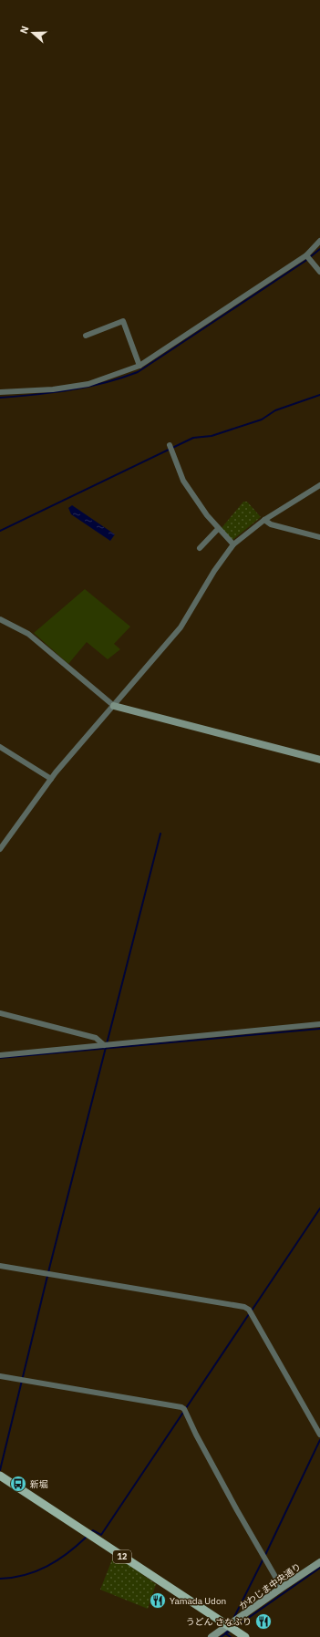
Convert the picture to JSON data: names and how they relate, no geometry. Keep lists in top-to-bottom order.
{
  "streets": {
    "main road": ["12"],
    "street": ["かわじま中央通り"]
  },
  "crossings": [
    ["12", "かわじま中央通り"]
  ],
  "places": {
    "bus stop": ["新堀"],
    "restaurant": ["Yamada Udon", "うどん さなぶり"]
  },
  "north": "left"
}
